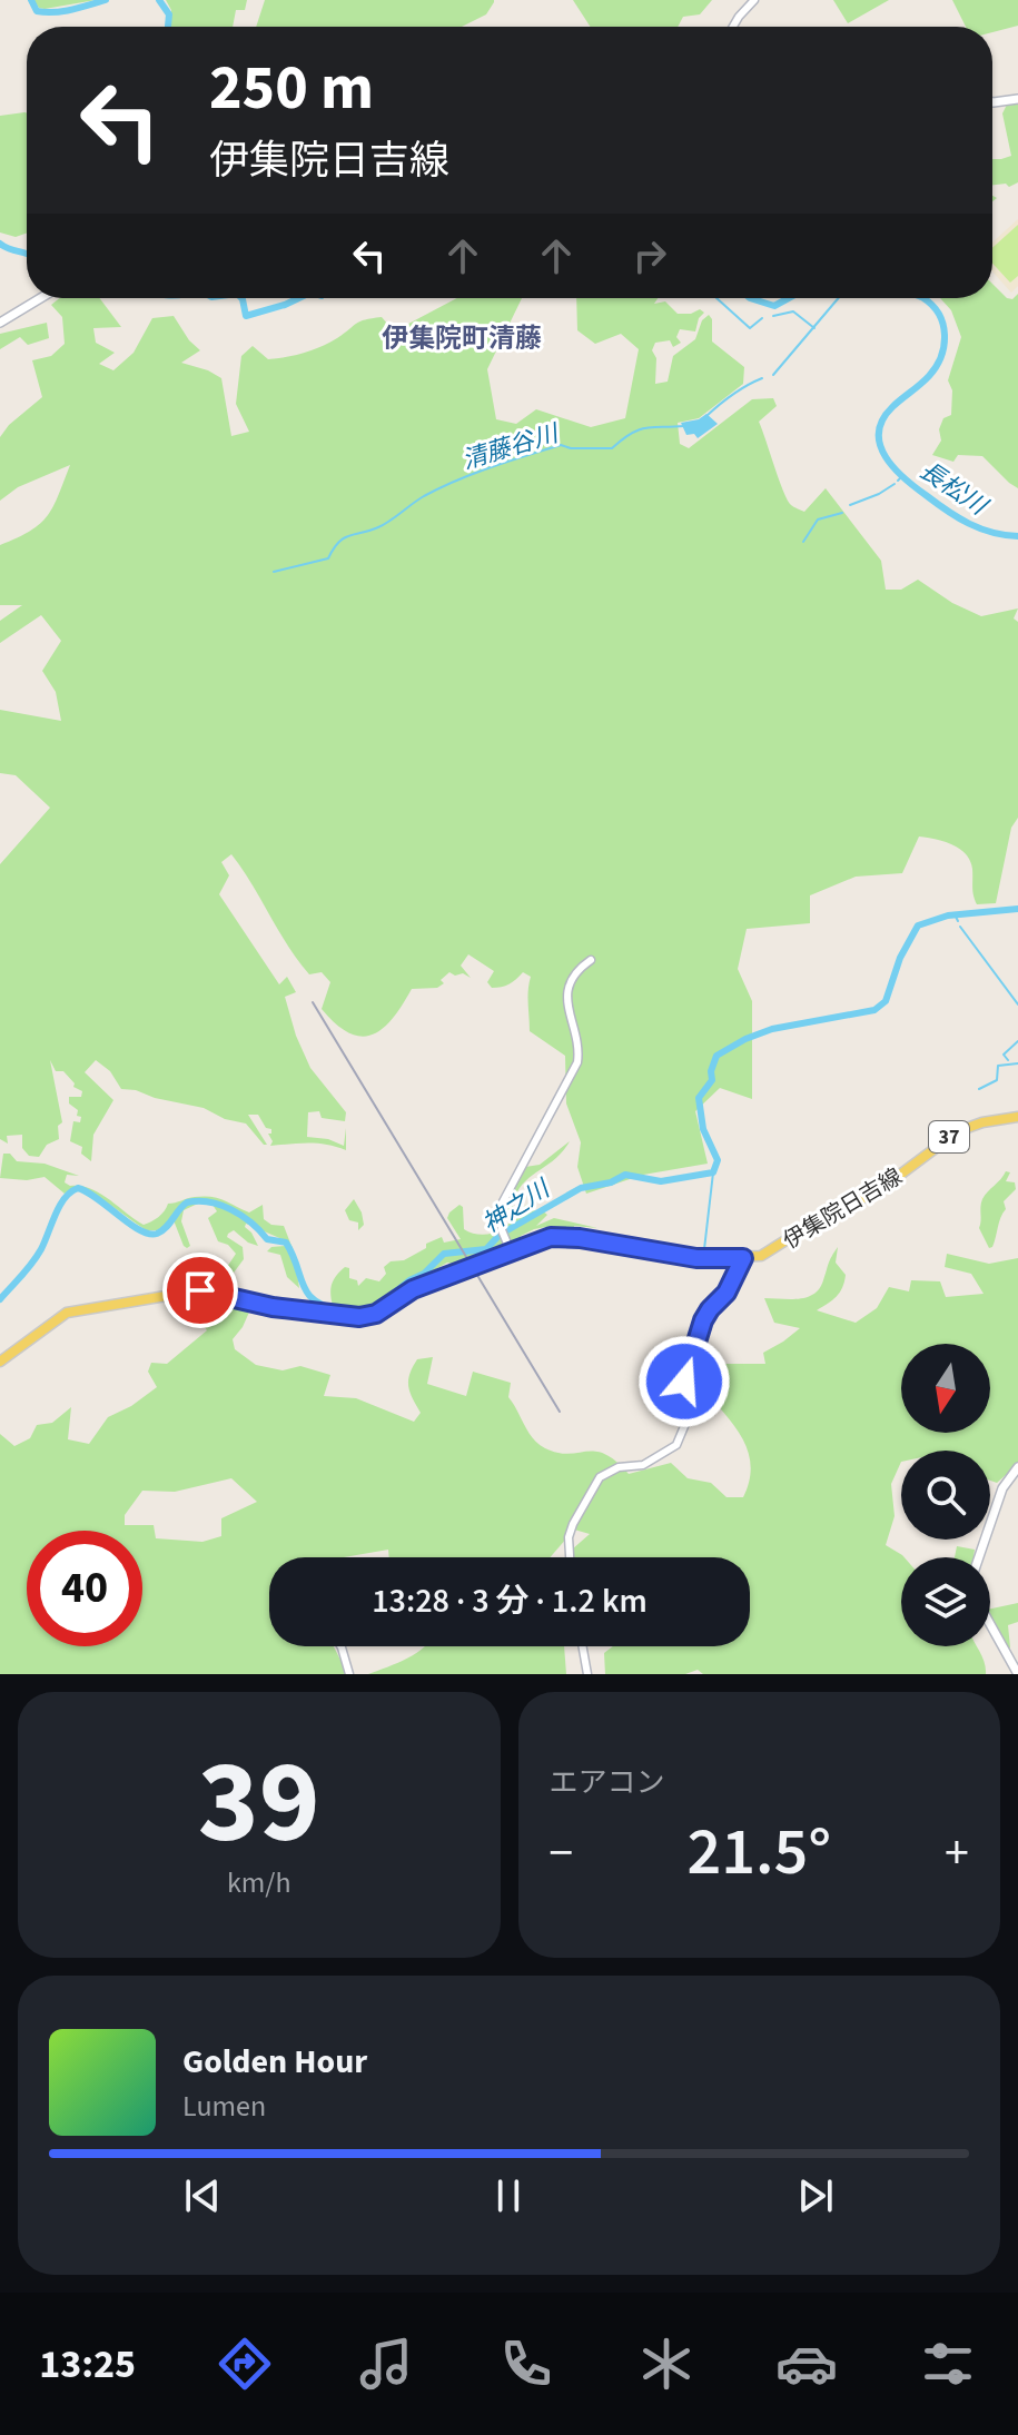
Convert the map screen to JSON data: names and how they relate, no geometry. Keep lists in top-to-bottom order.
{
  "streets": {
    "main road": ["37", "伊集院日吉線"]
  },
  "districts": ["伊集院町清藤"],
  "water": ["清藤谷川", "長松川", "神之川"],
  "north": "bottom",
  "page": {
    "turn": ["250 m", "伊集院日吉線"],
    "limit": "40",
    "trip": "13:28 · 3 分 · 1.2 km",
    "tile": [
      ["39", "km/h"],
      "エアコン"
    ],
    "heat": ["−", "21.5°", "+"],
    "song": ["Golden Hour", "Lumen"],
    "tabs": "13:25"
  }
}
